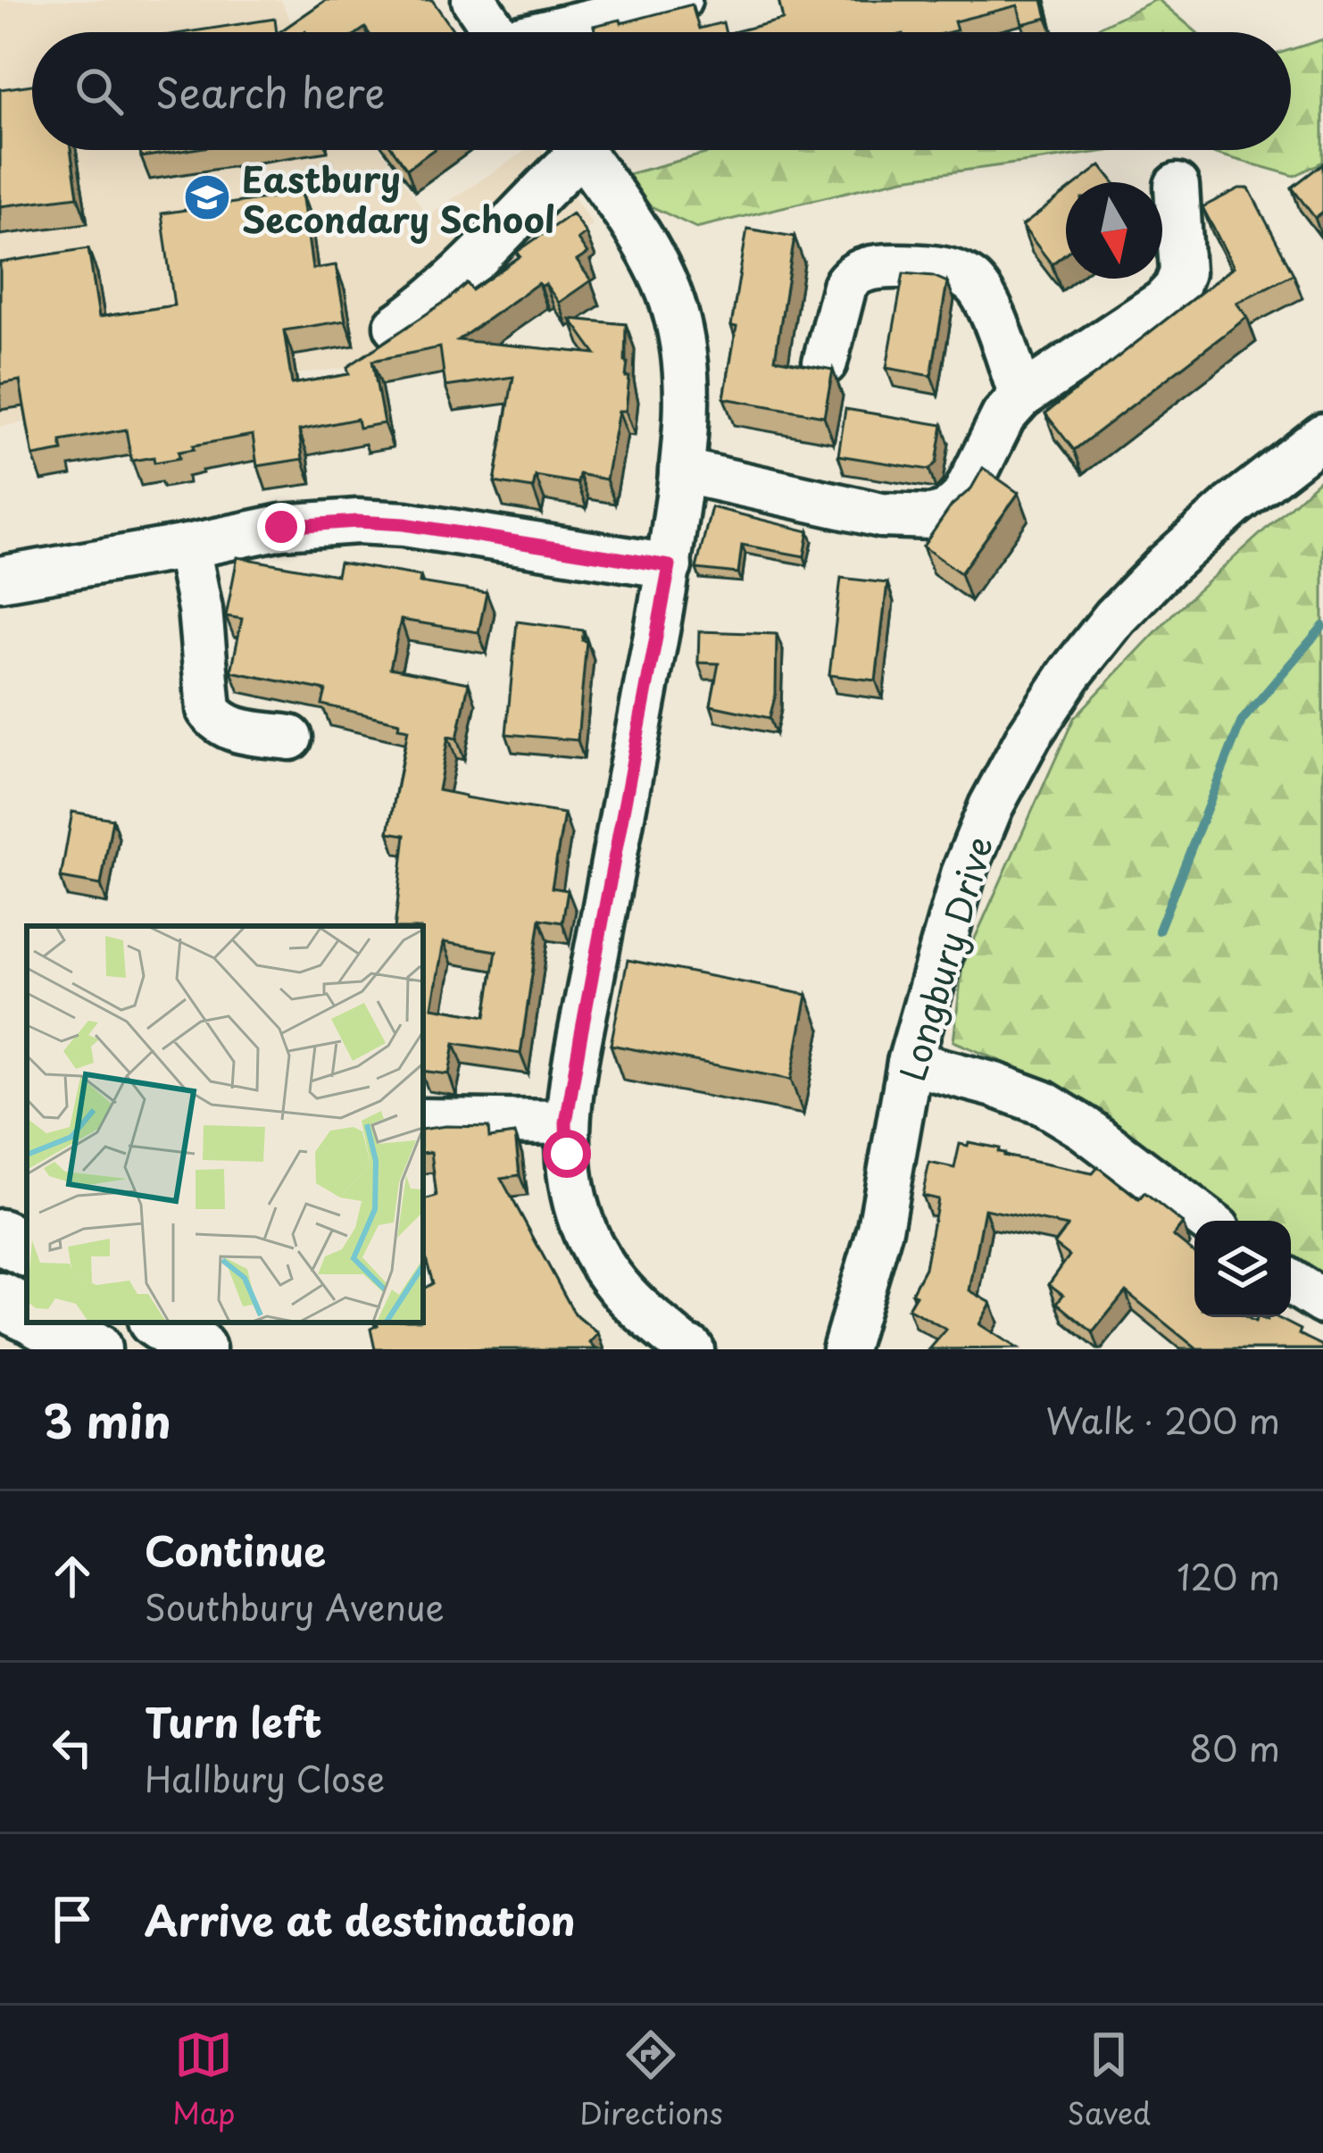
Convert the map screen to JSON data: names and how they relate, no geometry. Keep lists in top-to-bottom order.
{
  "streets": {
    "street": ["Longbury Drive"]
  },
  "places": {
    "school or university": ["Eastbury Secondary School"]
  },
  "north": "bottom",
  "page": {
    "search": "Search here",
    "heading": ["3 min", "Walk · 200 m"],
    "list": [
      ["Continue", "Southbury Avenue", "120 m"],
      ["Turn left", "Hallbury Close", "80 m"],
      "Arrive at destination"
    ],
    "nav": ["Map", "Directions", "Saved"]
  }
}
